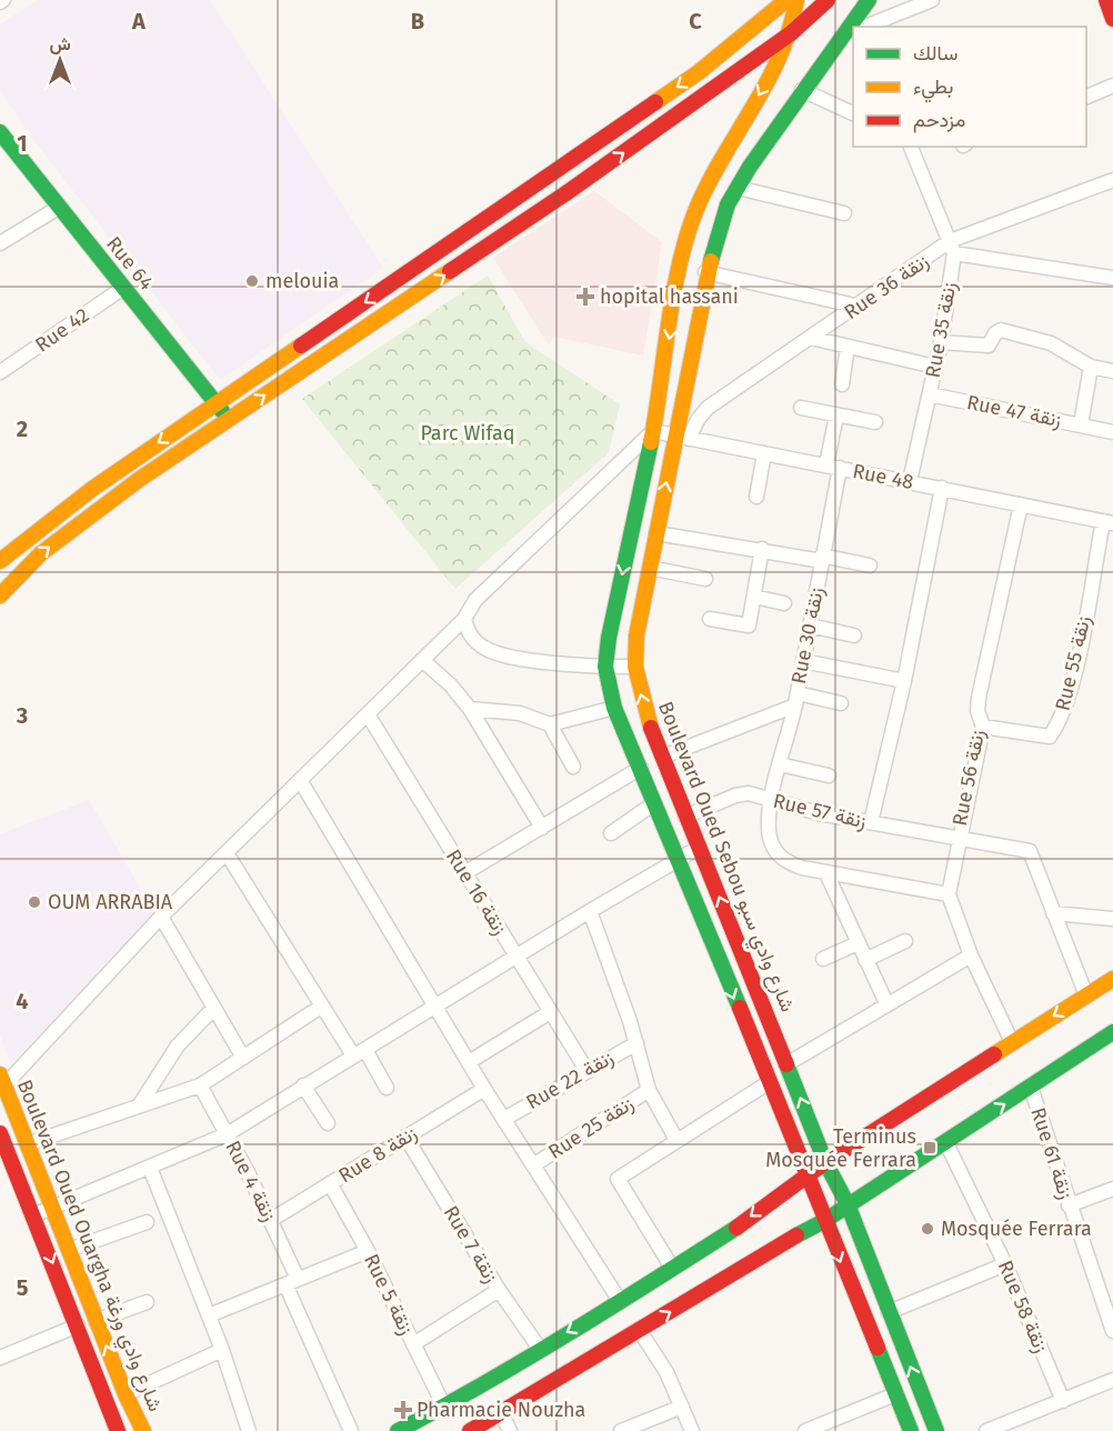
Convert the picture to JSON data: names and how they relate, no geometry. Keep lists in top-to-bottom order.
{
  "streets": {
    "street": [
      "Rue 64",
      "Rue 36 زنقة",
      "Rue 42",
      "Rue 35 زنقة",
      "Rue 47 زنقة",
      "Rue 48",
      "Rue 30 زنقة",
      "Rue 55 زنقة",
      "Rue 56 زنقة",
      "Rue 57 زنقة",
      "Boulevard Oued Sebou شارع وادي سبو",
      "Rue 16 زنقة",
      "Rue 22 زنقة",
      "Rue 25 زنقة",
      "Rue 61 زنقة",
      "Rue 8 زنقة",
      "Rue 4 زنقة",
      "Rue 7 زنقة",
      "Boulevard Oued Ouargha شارع وادي ورغة",
      "Rue 5 زنقة",
      "Rue 58 زنقة"
    ]
  },
  "crossings": [
    ["Rue 64", "Rue 42"],
    ["Rue 36 زنقة", "Rue 35 زنقة"],
    ["Rue 36 زنقة", "Rue 48"],
    ["Rue 36 زنقة", "Boulevard Oued Sebou شارع وادي سبو"],
    ["Rue 35 زنقة", "Rue 47 زنقة"],
    ["Rue 35 زنقة", "Rue 48"],
    ["Rue 48", "Rue 30 زنقة"],
    ["Rue 48", "Rue 55 زنقة"],
    ["Rue 48", "Rue 56 زنقة"],
    ["Rue 48", "Boulevard Oued Sebou شارع وادي سبو"],
    ["Rue 30 زنقة", "Rue 56 زنقة"],
    ["Rue 30 زنقة", "Rue 57 زنقة"],
    ["Rue 55 زنقة", "Rue 56 زنقة"],
    ["Rue 56 زنقة", "Rue 57 زنقة"],
    ["Rue 57 زنقة", "Boulevard Oued Sebou شارع وادي سبو"],
    ["Rue 16 زنقة", "Rue 22 زنقة"],
    ["Rue 8 زنقة", "Rue 4 زنقة"],
    ["Rue 8 زنقة", "Rue 7 زنقة"],
    ["Rue 8 زنقة", "Rue 5 زنقة"]
  ],
  "parks": ["Parc Wifaq"],
  "places": {
    "other": ["melouia", "OUM ARRABIA", "Mosquée Ferrara"],
    "health": ["hopital hassani", "Pharmacie Nouzha"],
    "transit": ["Terminus Mosquée Ferrara"]
  },
  "legend": ["سالك", "بطيء", "مزدحم"],
  "north": "top",
  "grid": {
    "columns": ["A", "B", "C"],
    "rows": [
      "1",
      "2",
      "3",
      "4",
      "5"
    ]
  }
}
